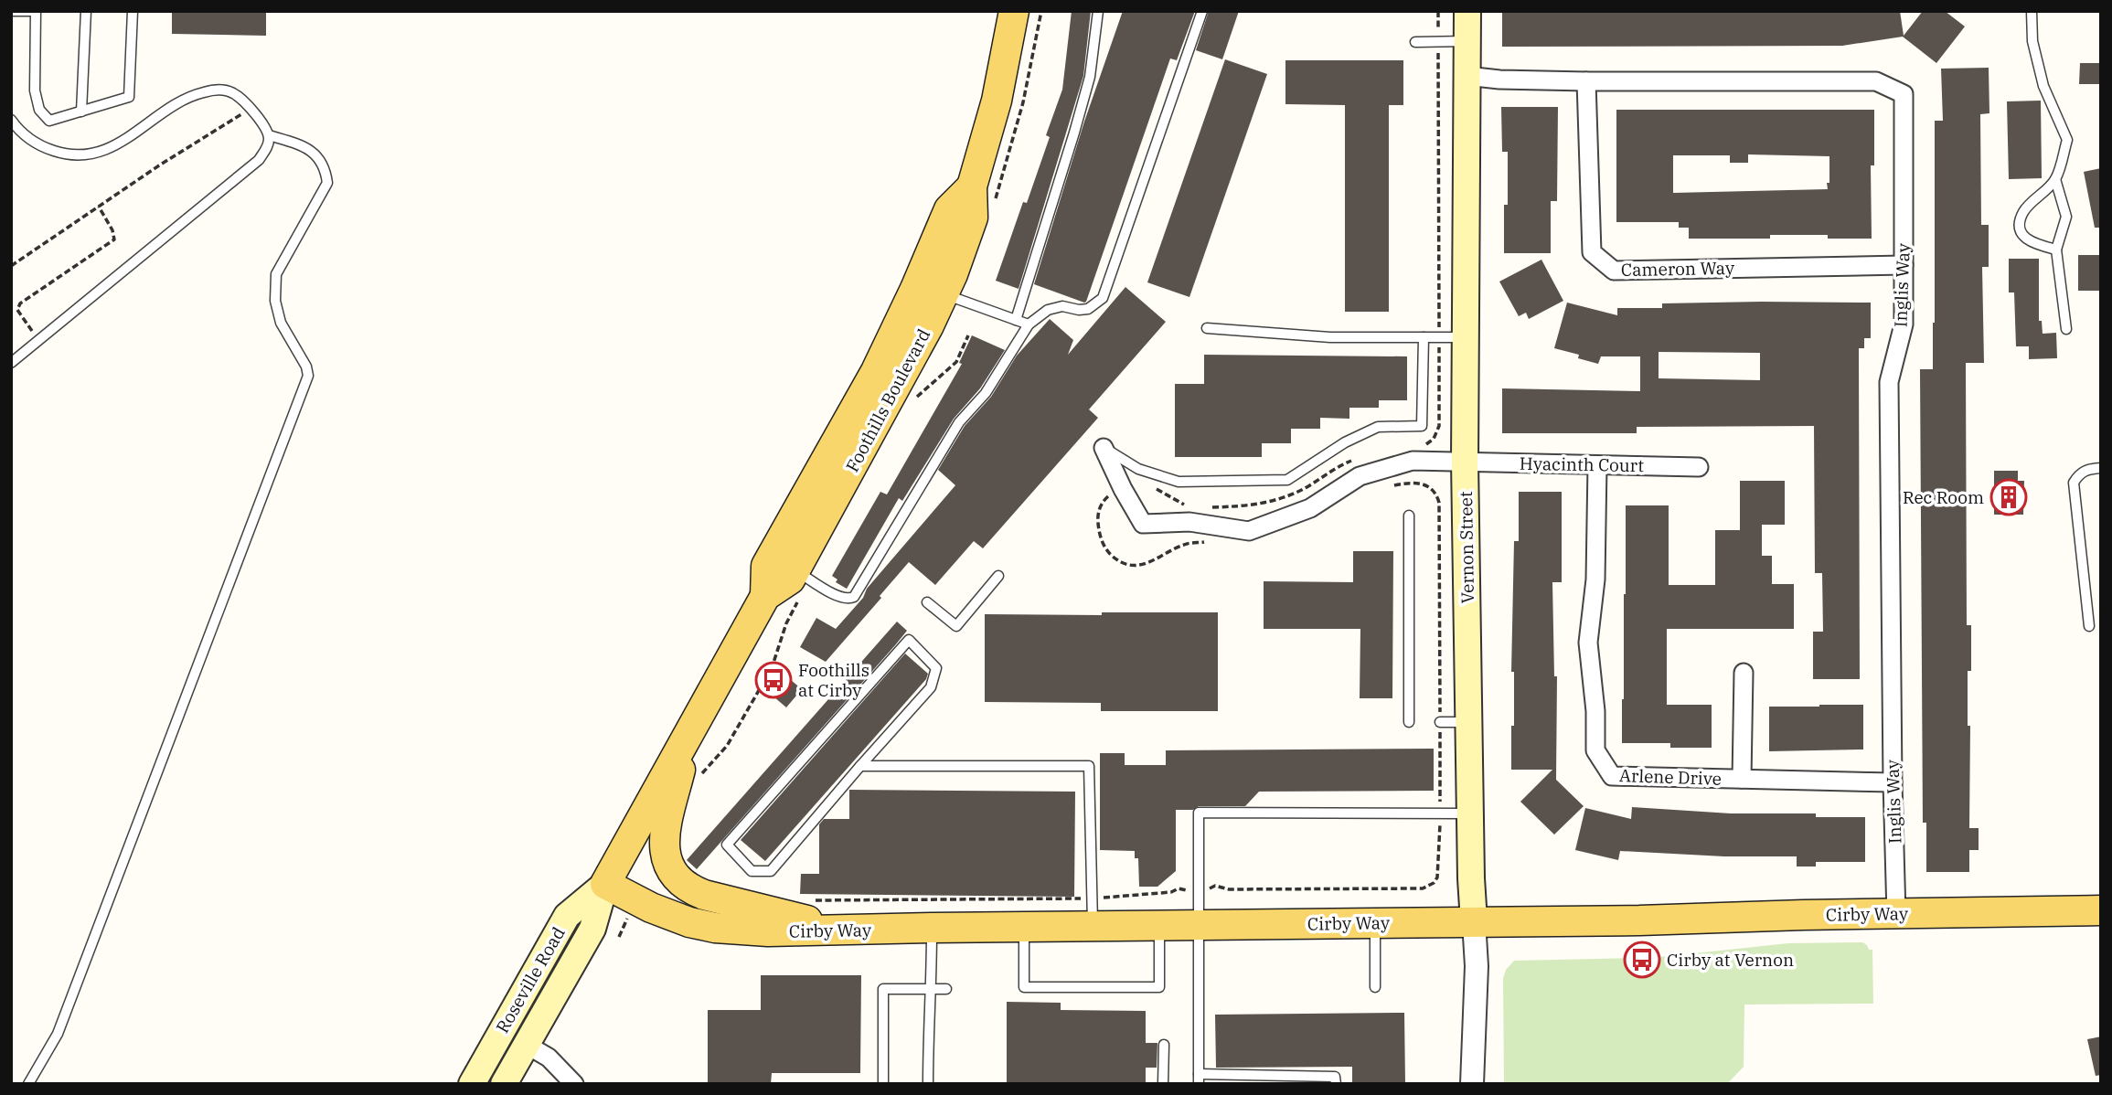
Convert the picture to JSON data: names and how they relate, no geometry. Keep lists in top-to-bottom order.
{
  "streets": {
    "main road": [
      "Foothills Boulevard",
      "Vernon Street",
      "Cirby Way",
      "Roseville Road"
    ],
    "street": [
      "Cameron Way",
      "Inglis Way",
      "Hyacinth Court",
      "Arlene Drive"
    ]
  },
  "crossings": [
    ["Cameron Way", "Inglis Way"],
    ["Inglis Way", "Vernon Street"],
    ["Inglis Way", "Arlene Drive"],
    ["Inglis Way", "Cirby Way"],
    ["Foothills Boulevard", "Cirby Way"],
    ["Foothills Boulevard", "Roseville Road"],
    ["Hyacinth Court", "Vernon Street"],
    ["Hyacinth Court", "Arlene Drive"],
    ["Vernon Street", "Cirby Way"],
    ["Cirby Way", "Roseville Road"]
  ],
  "places": {
    "building": ["Rec Room"],
    "bus stop": ["Foothills at Cirby", "Cirby at Vernon"]
  }
}
